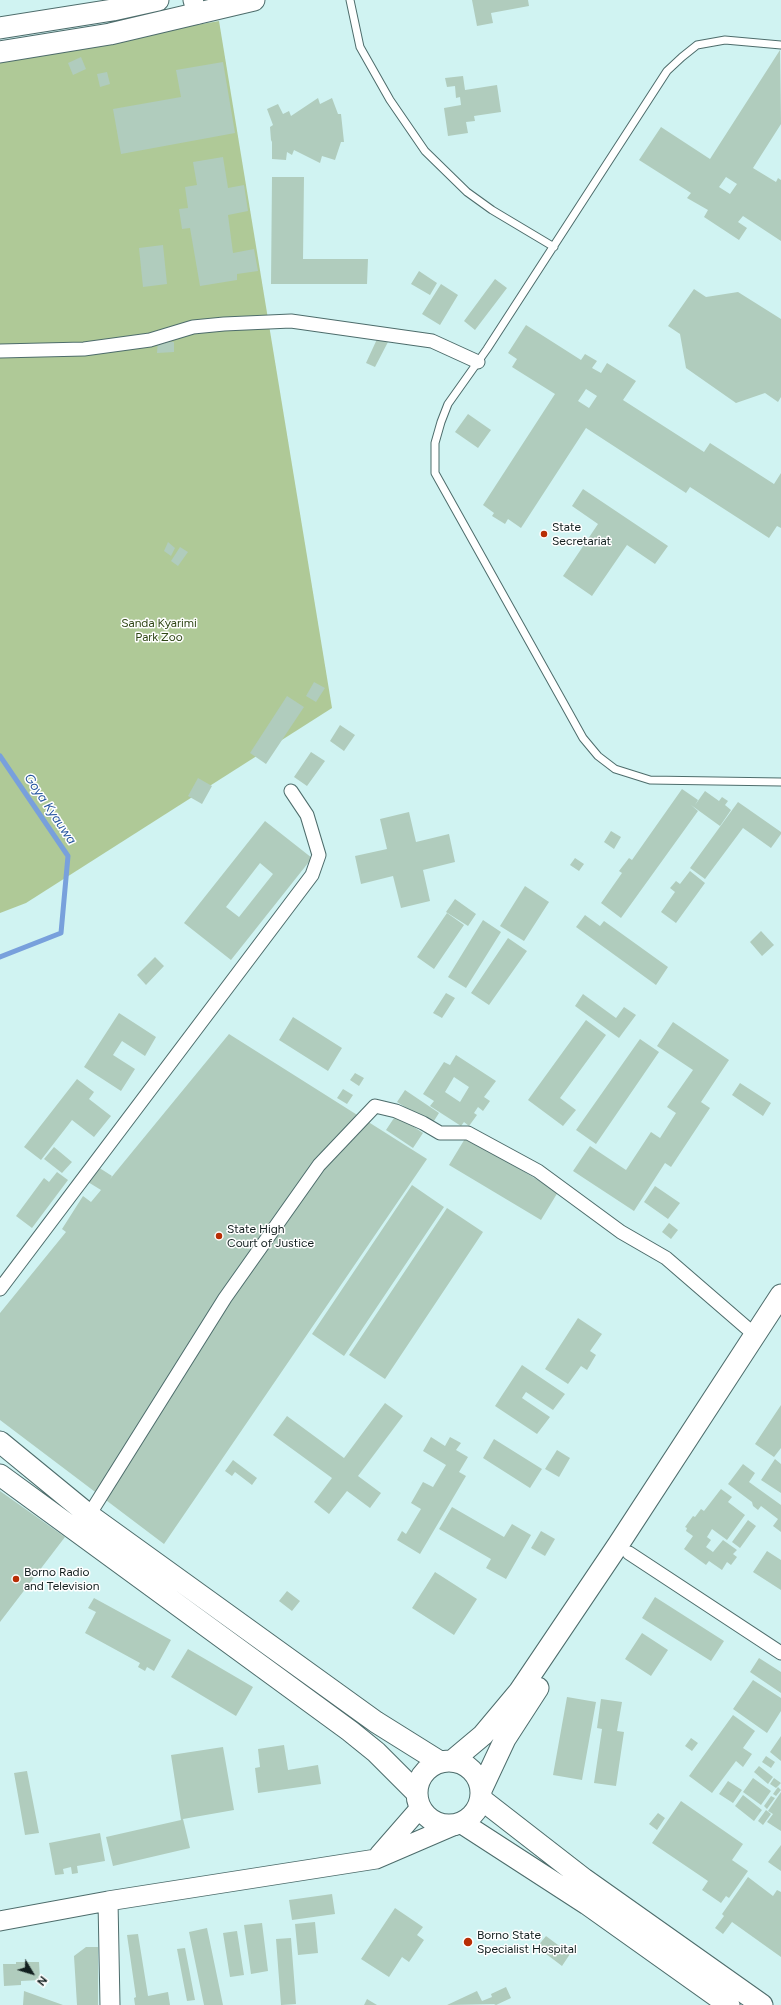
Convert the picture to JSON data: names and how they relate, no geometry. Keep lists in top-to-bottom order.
{
  "water": ["Goya Kyauwa"],
  "parks": ["Sanda Kyarimi Park Zoo"],
  "places": [
    "State Secretariat",
    "State High Court of Justice",
    "Borno Radio and Television",
    "Borno State Specialist Hospital"
  ],
  "north": "bottom right"
}
